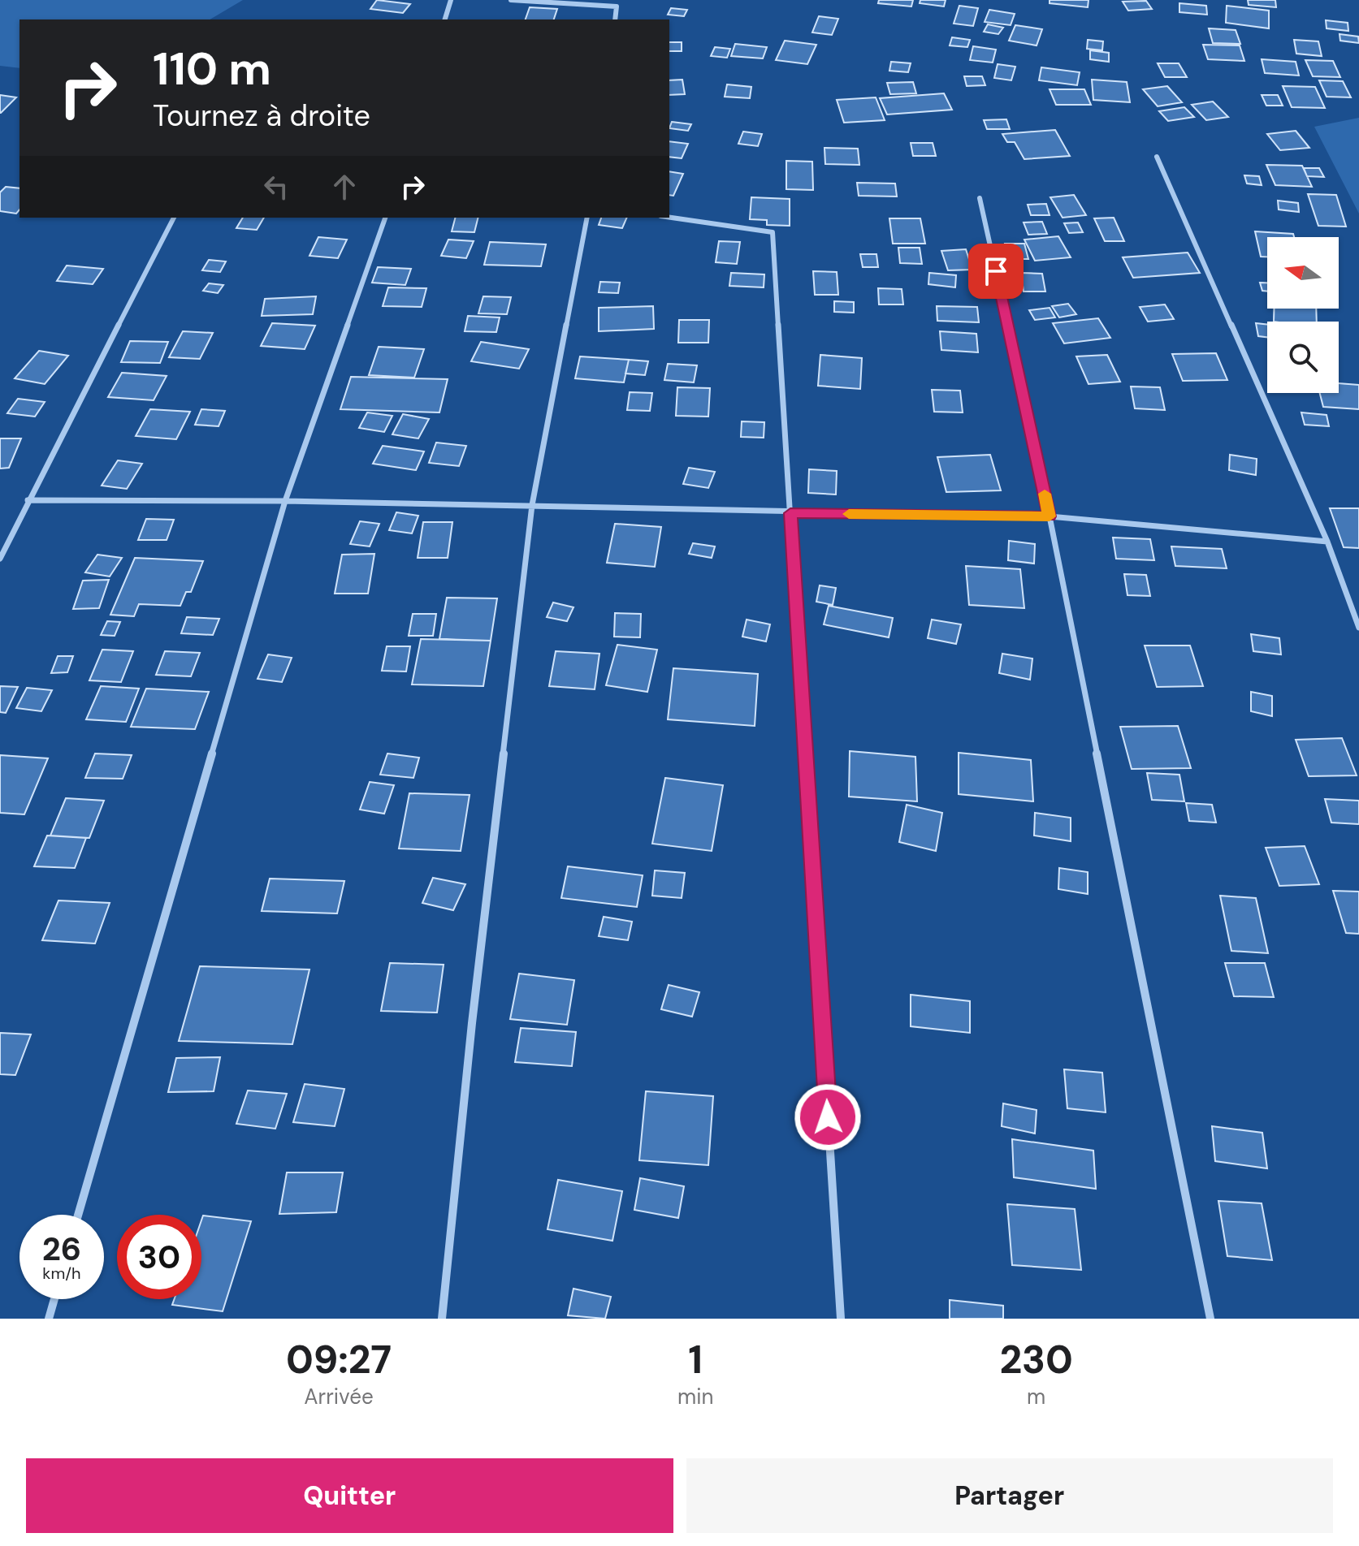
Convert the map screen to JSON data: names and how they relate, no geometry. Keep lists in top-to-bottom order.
{
  "north": "left",
  "page": {
    "turn": ["110 m", "Tournez à droite"],
    "speed": "26 km/h",
    "limit": "30",
    "eta": [
      "09:27",
      "Arrivée",
      "1",
      "min",
      "230",
      "m"
    ],
    "buttons": ["Quitter", "Partager"]
  }
}
